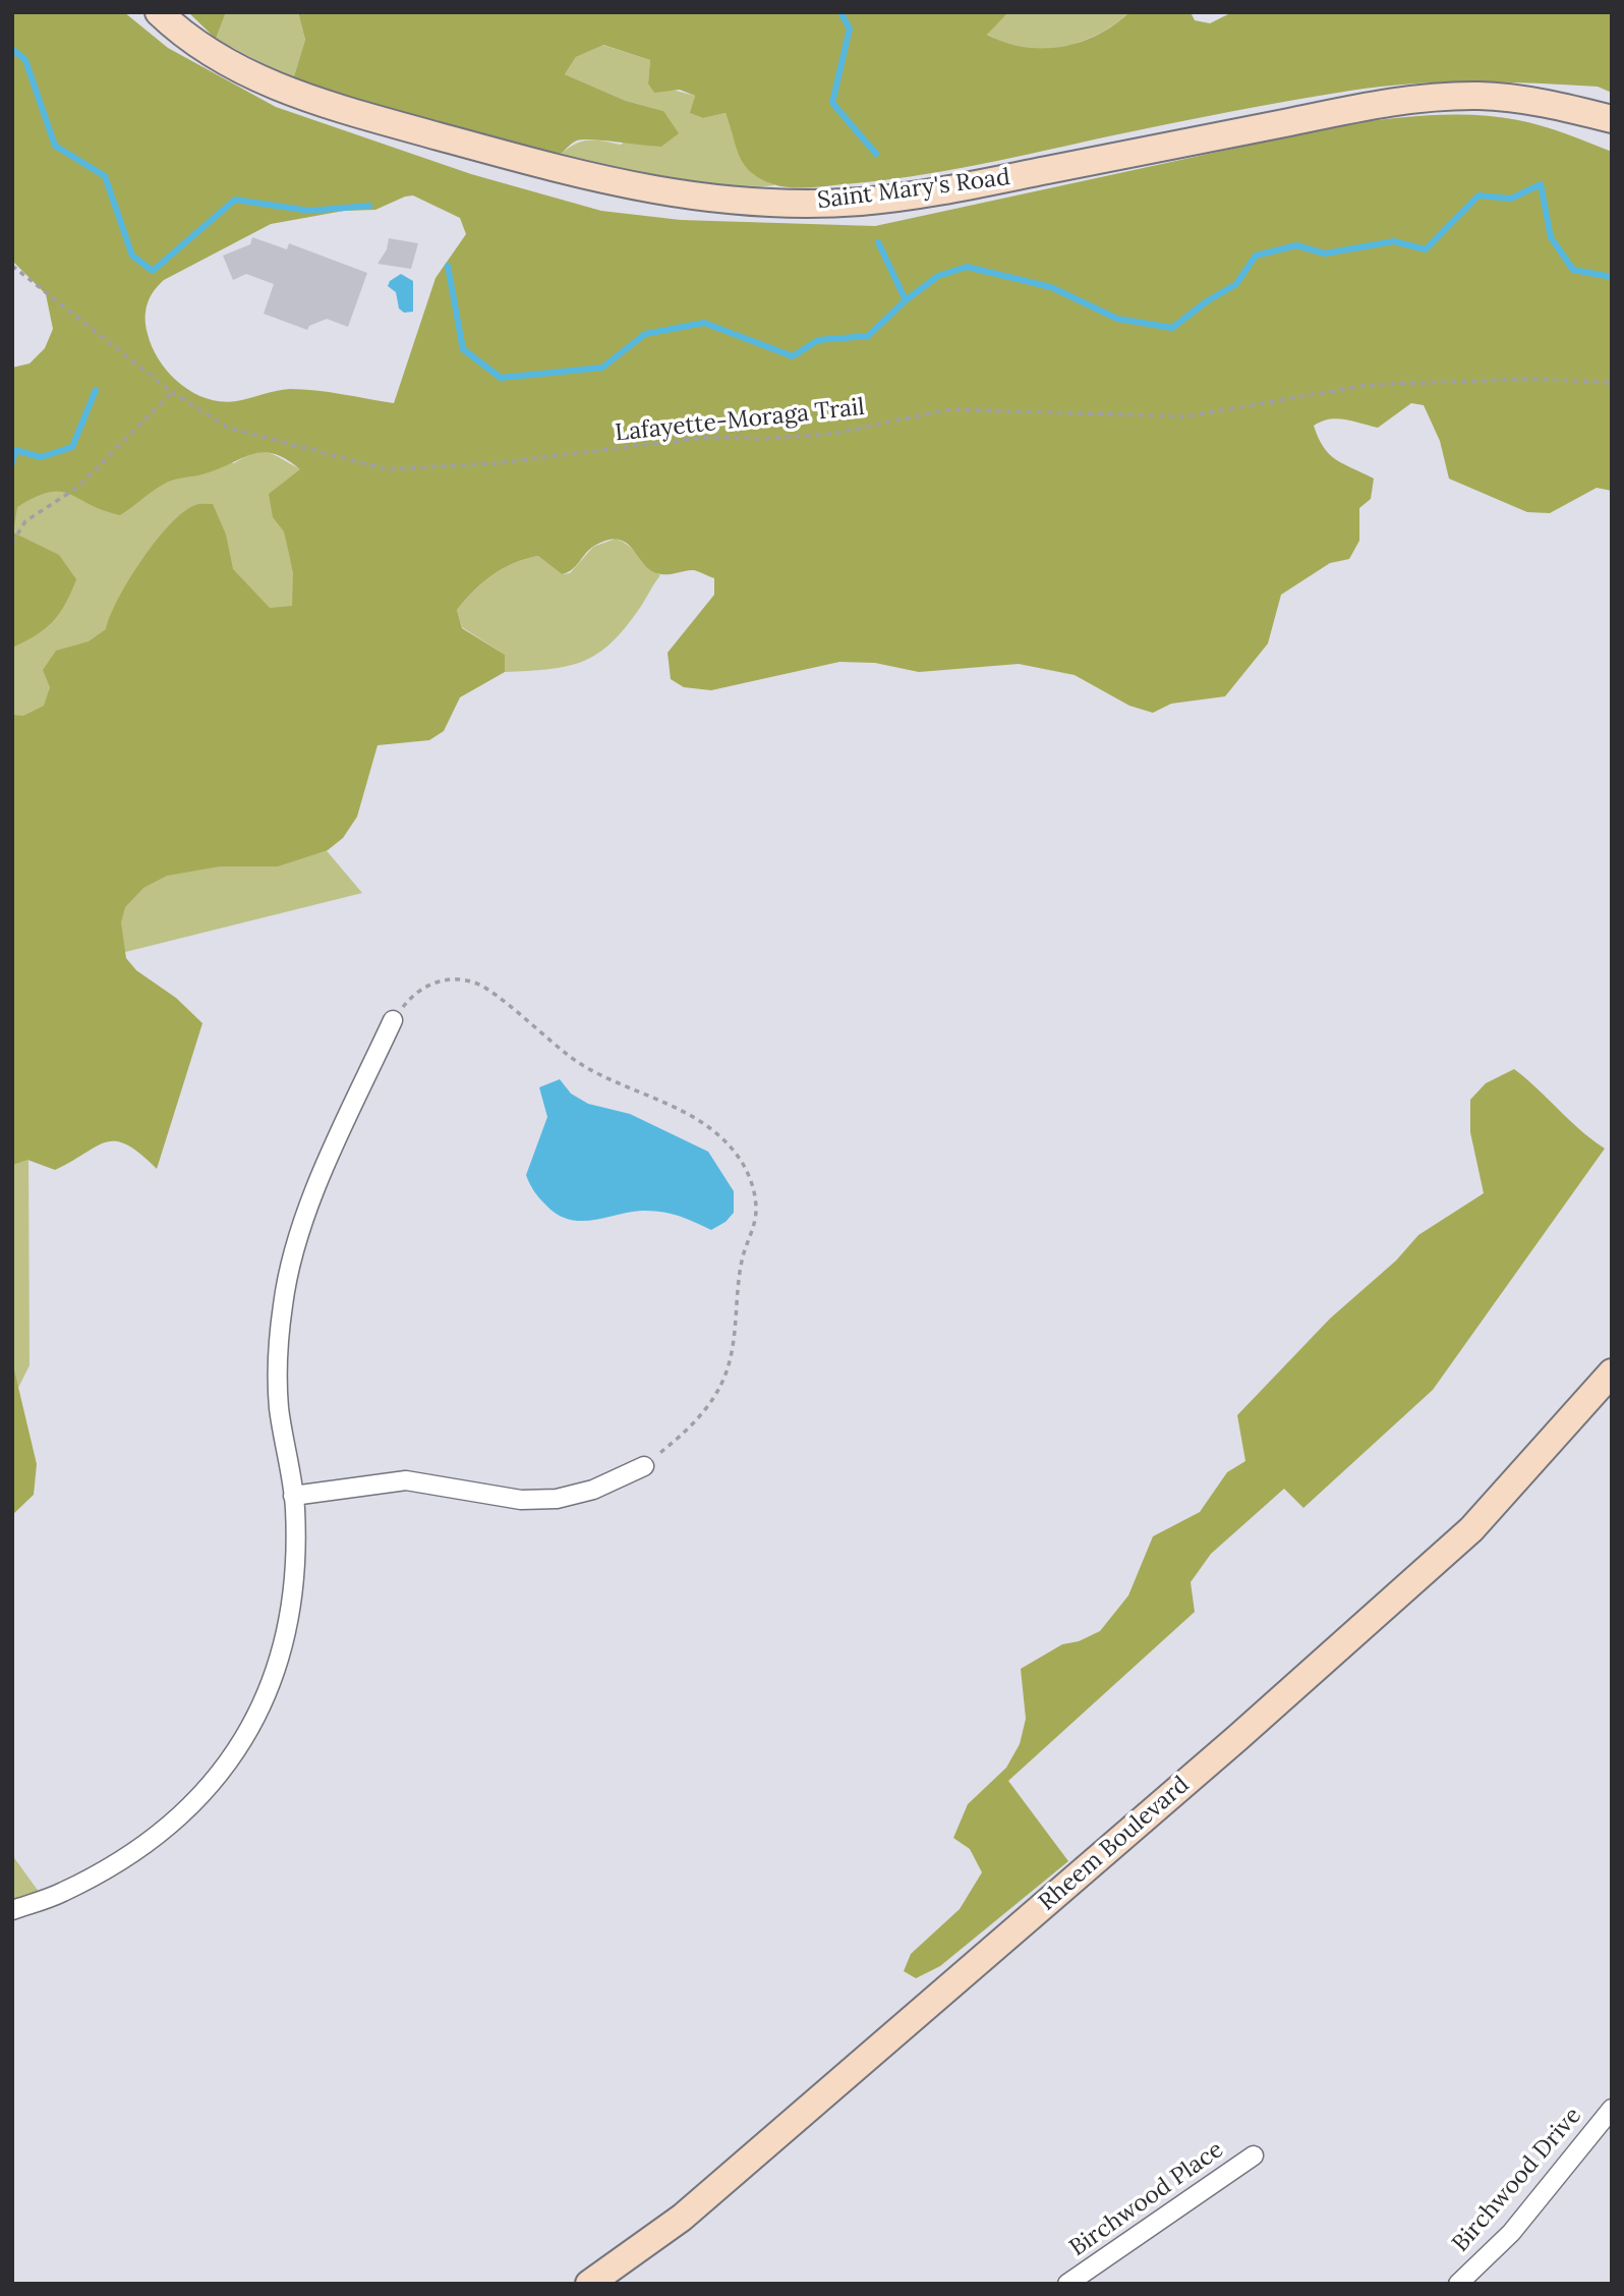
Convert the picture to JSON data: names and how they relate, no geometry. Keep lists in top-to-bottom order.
{
  "streets": {
    "street": [
      "Saint Mary's Road",
      "Rheem Boulevard",
      "Birchwood Drive",
      "Birchwood Place"
    ],
    "path": ["Lafayette-Moraga Trail"]
  }
}
